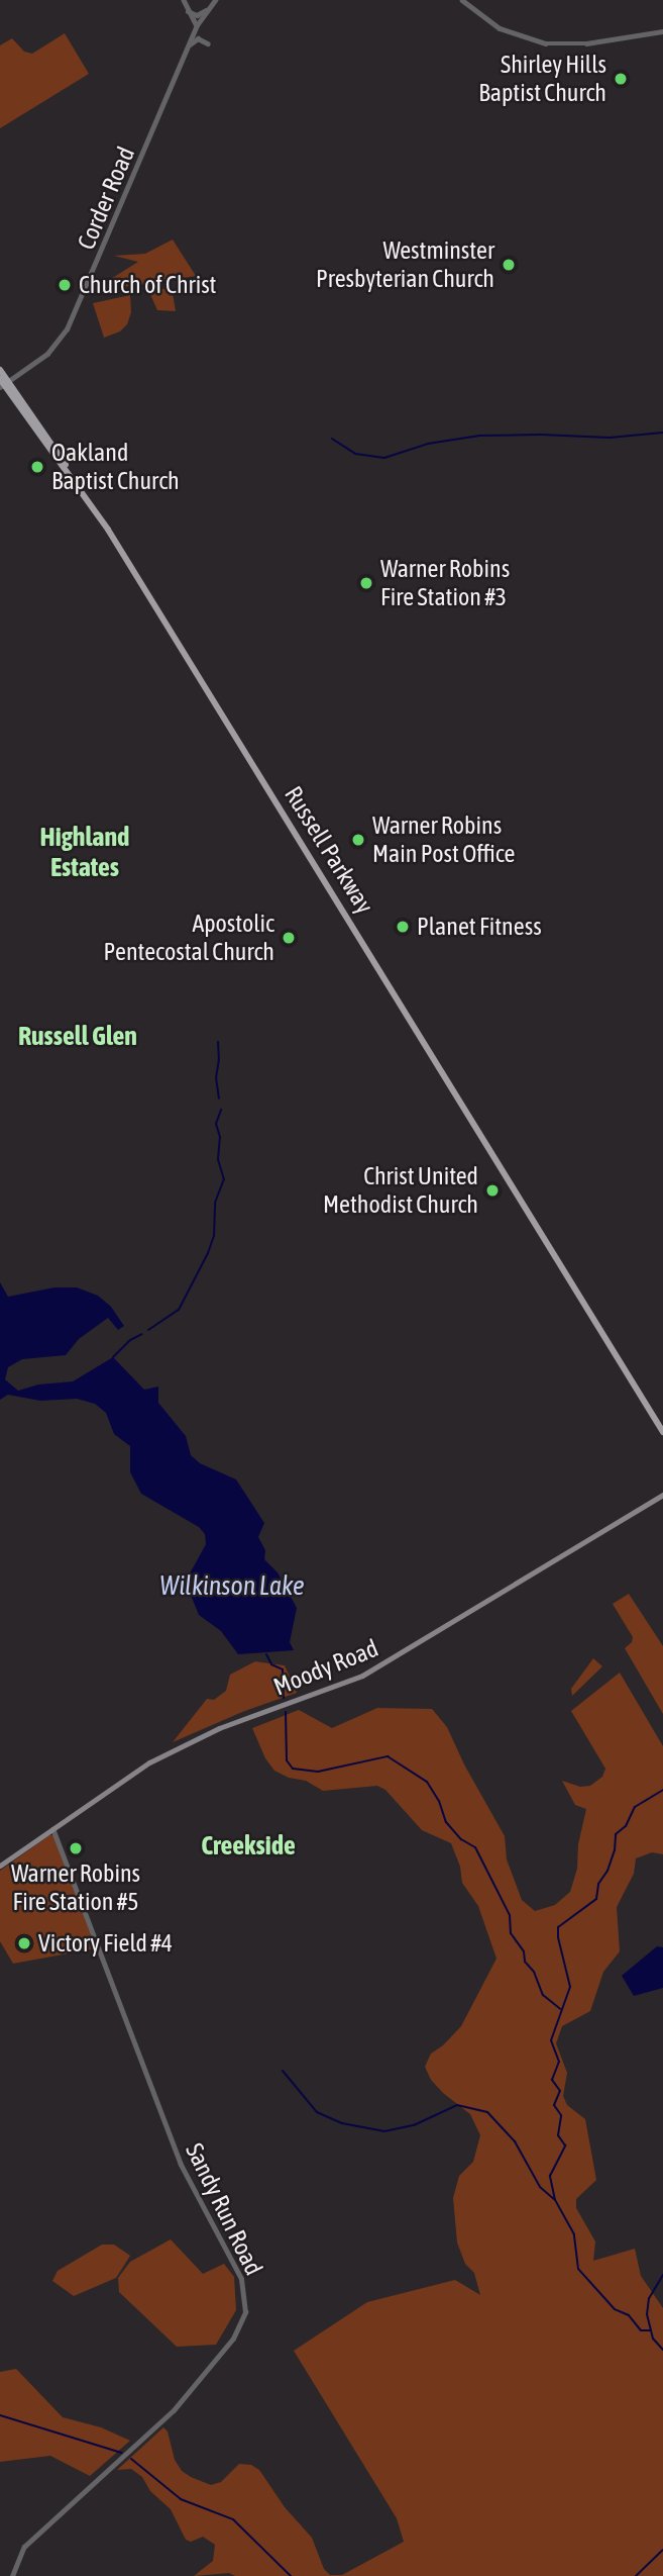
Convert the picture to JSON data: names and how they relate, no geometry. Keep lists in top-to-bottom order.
{
  "streets": {
    "main road": ["Russell Parkway", "Moody Road"],
    "street": ["Corder Road", "Sandy Run Road"]
  },
  "crossings": [
    ["Corder Road", "Russell Parkway"],
    ["Moody Road", "Sandy Run Road"]
  ],
  "districts": ["Highland Estates", "Russell Glen", "Creekside"],
  "water": ["Wilkinson Lake"],
  "places": [
    "Shirley Hills Baptist Church",
    "Westminster Presbyterian Church",
    "Church of Christ",
    "Oakland Baptist Church",
    "Warner Robins Fire Station #3",
    "Warner Robins Main Post Office",
    "Planet Fitness",
    "Apostolic Pentecostal Church",
    "Christ United Methodist Church",
    "Warner Robins Fire Station #5",
    "Victory Field #4"
  ]
}
